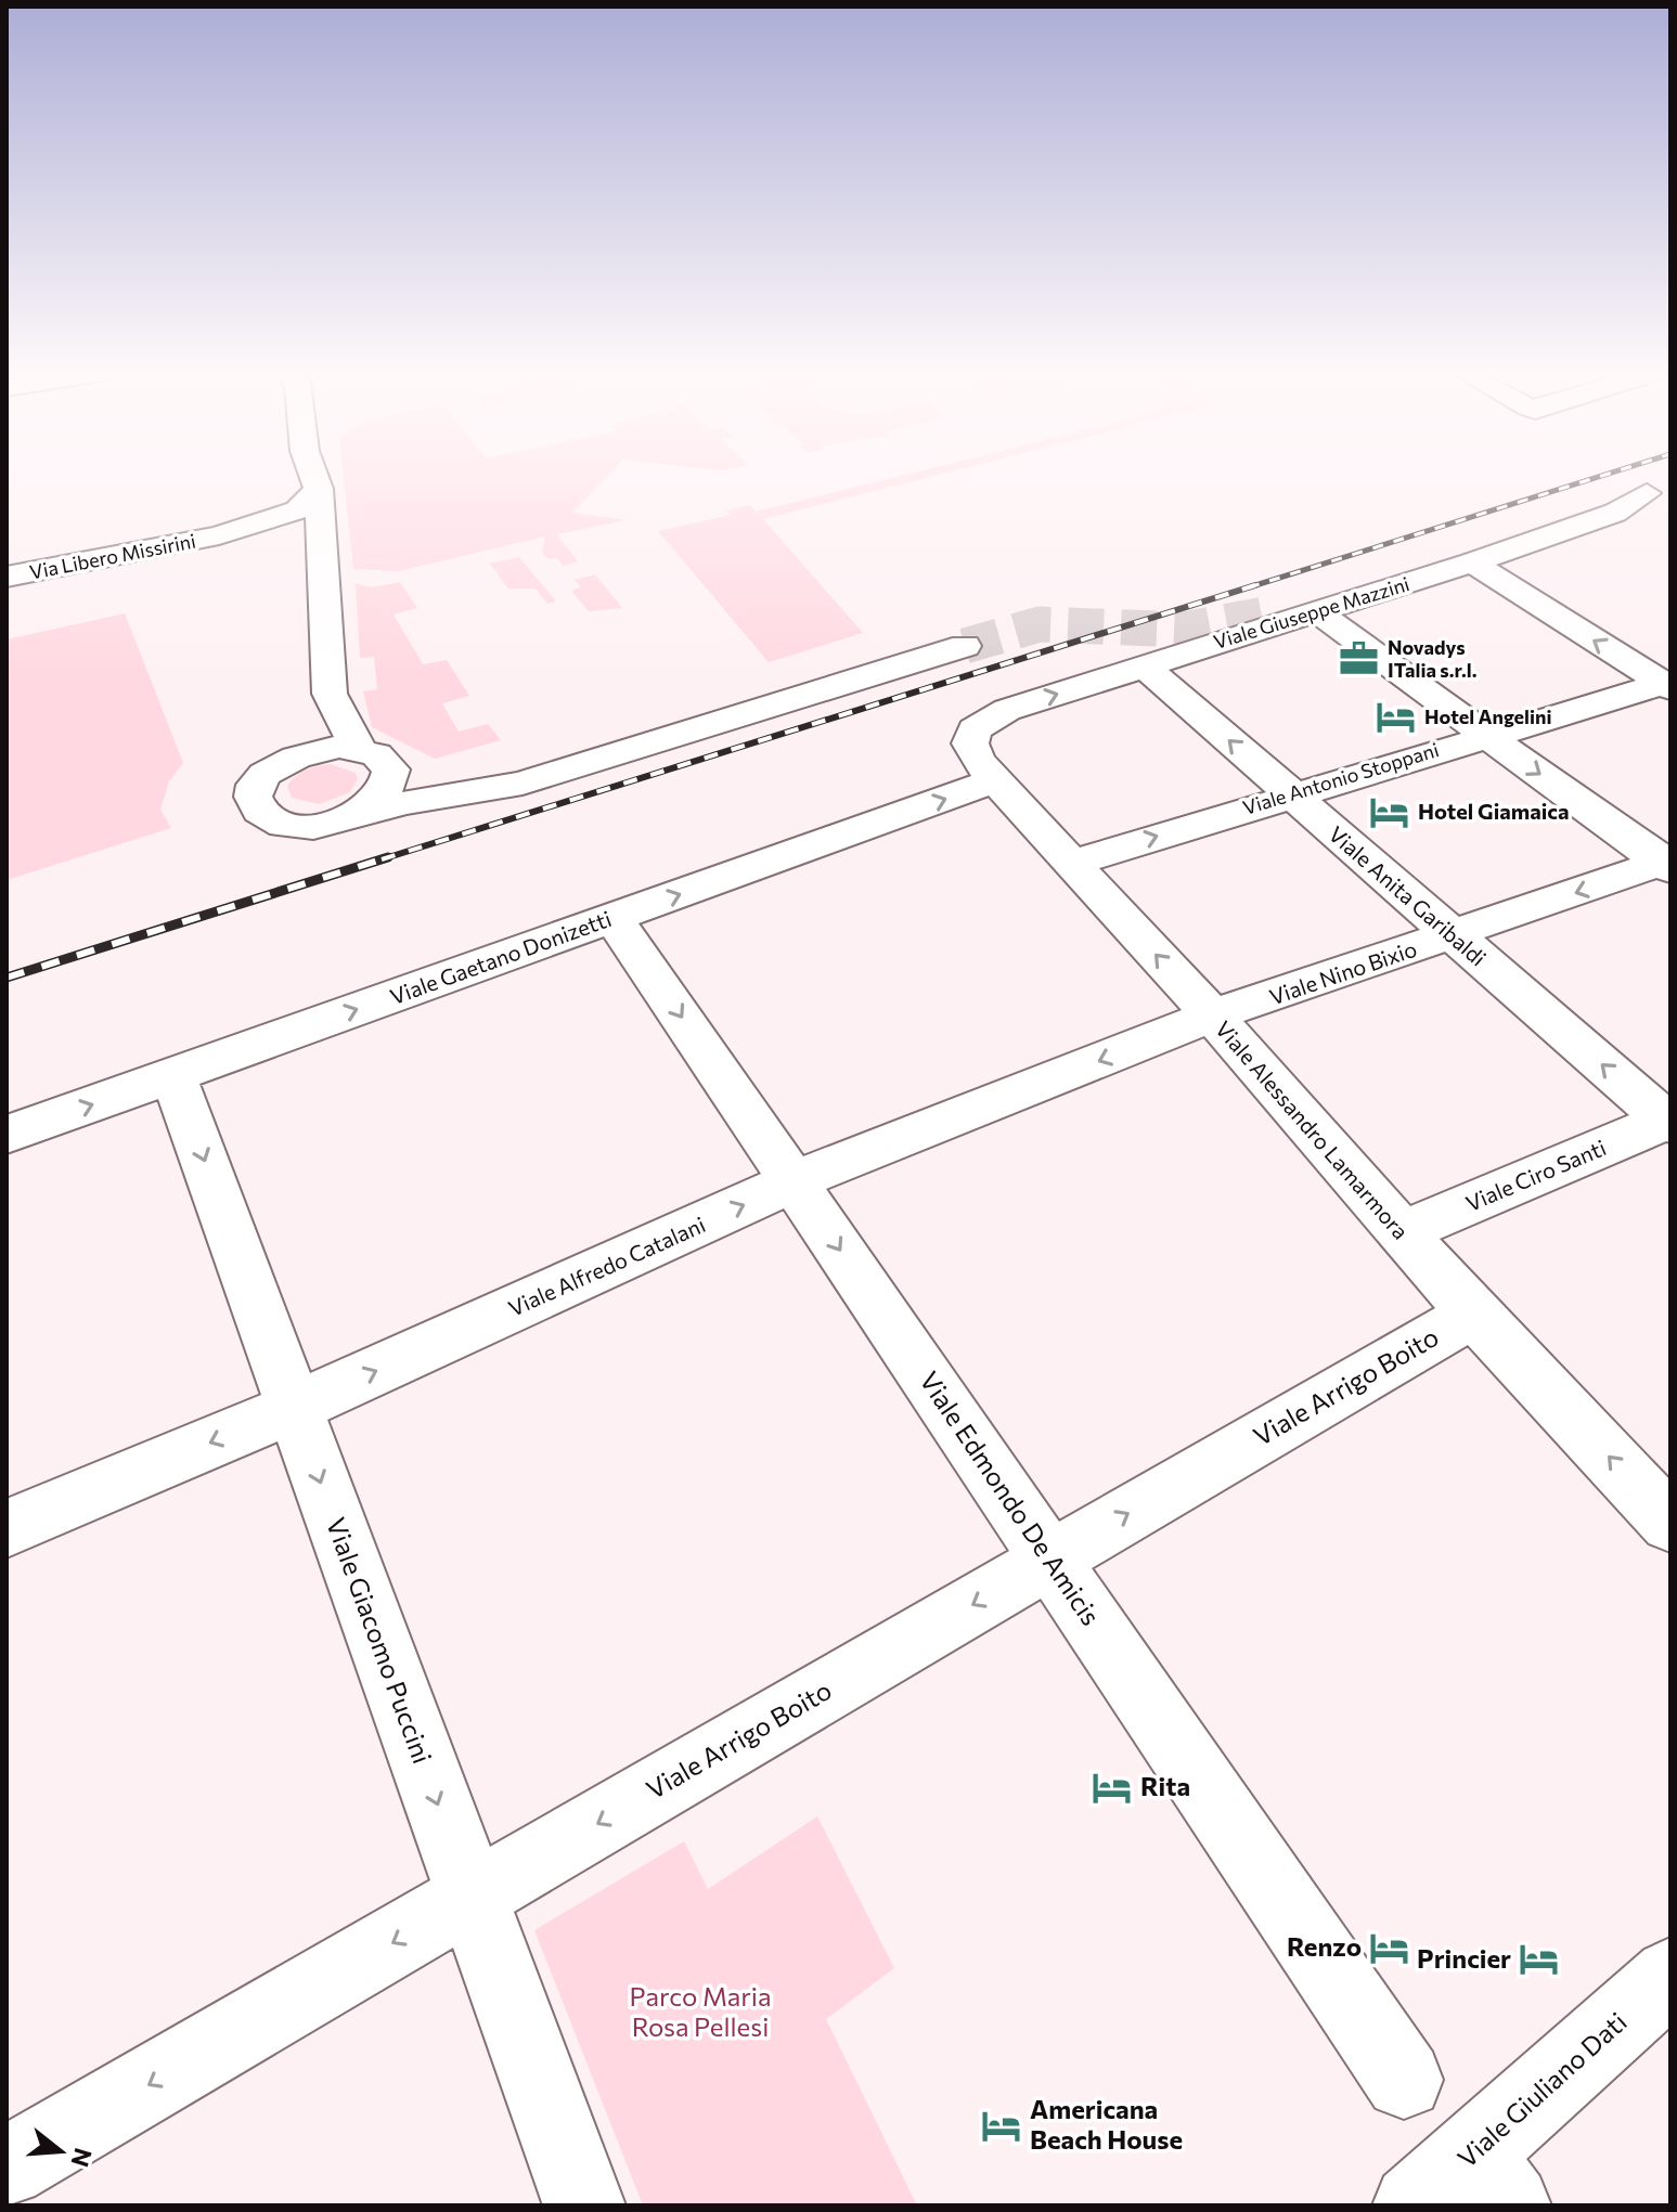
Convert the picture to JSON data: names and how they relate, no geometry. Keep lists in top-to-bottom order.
{
  "streets": {
    "street": [
      "Via Libero Missirini",
      "Viale Giuseppe Mazzini",
      "Viale Antonio Stoppani",
      "Viale Anita Garibaldi",
      "Viale Gaetano Donizetti",
      "Viale Nino Bixio",
      "Viale Alessandro Lamarmora",
      "Viale Ciro Santi",
      "Viale Alfredo Catalani",
      "Viale Arrigo Boito",
      "Viale Edmondo De Amicis",
      "Viale Giacomo Puccini",
      "Viale Giuliano Dati"
    ]
  },
  "crossings": [
    ["Viale Giuseppe Mazzini", "Viale Anita Garibaldi"],
    ["Viale Giuseppe Mazzini", "Viale Alessandro Lamarmora"],
    ["Viale Antonio Stoppani", "Viale Anita Garibaldi"],
    ["Viale Antonio Stoppani", "Viale Alessandro Lamarmora"],
    ["Viale Anita Garibaldi", "Viale Nino Bixio"],
    ["Viale Anita Garibaldi", "Viale Ciro Santi"],
    ["Viale Gaetano Donizetti", "Viale Alessandro Lamarmora"],
    ["Viale Gaetano Donizetti", "Viale Edmondo De Amicis"],
    ["Viale Gaetano Donizetti", "Viale Giacomo Puccini"],
    ["Viale Nino Bixio", "Viale Alessandro Lamarmora"],
    ["Viale Nino Bixio", "Viale Alfredo Catalani"],
    ["Viale Alessandro Lamarmora", "Viale Ciro Santi"],
    ["Viale Alessandro Lamarmora", "Viale Alfredo Catalani"],
    ["Viale Alessandro Lamarmora", "Viale Arrigo Boito"],
    ["Viale Alfredo Catalani", "Viale Edmondo De Amicis"],
    ["Viale Alfredo Catalani", "Viale Giacomo Puccini"],
    ["Viale Arrigo Boito", "Viale Edmondo De Amicis"],
    ["Viale Arrigo Boito", "Viale Giacomo Puccini"]
  ],
  "one_way": [
    "Viale Antonio Stoppani",
    "Viale Nino Bixio",
    "Viale Edmondo De Amicis",
    "Viale Giacomo Puccini"
  ],
  "parks": ["Parco Maria Rosa Pellesi"],
  "places": {
    "office": ["Novadys ITalia s.r.l."],
    "hotel": [
      "Hotel Angelini",
      "Hotel Giamaica",
      "Rita",
      "Renzo",
      "Princier",
      "Americana Beach House"
    ]
  },
  "north": "right"
}
